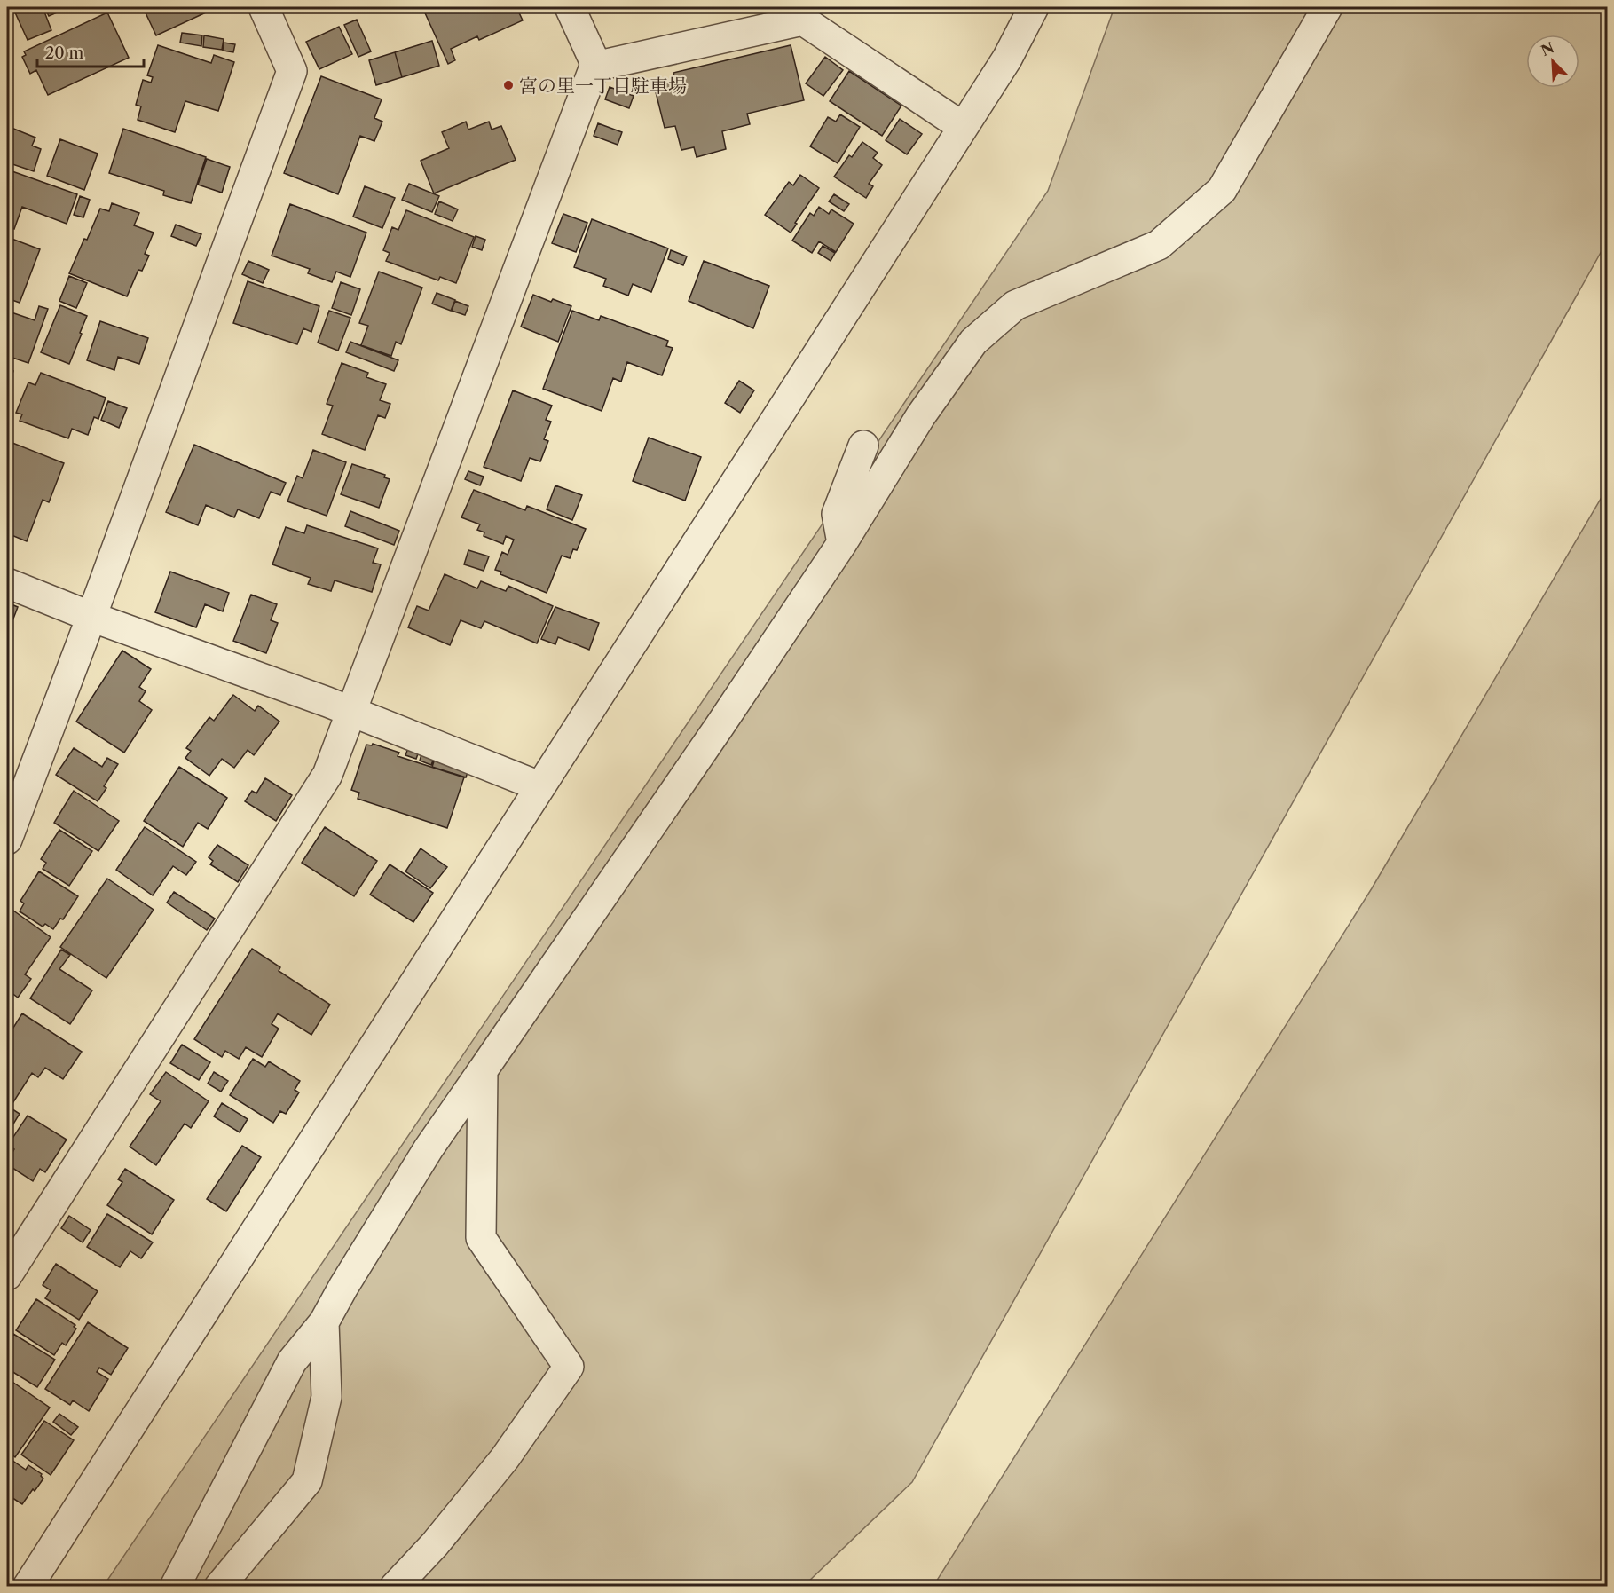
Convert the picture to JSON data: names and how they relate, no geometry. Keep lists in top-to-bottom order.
{
  "places": ["宮の里一丁目駐車場"],
  "scale_bar": "20 m",
  "north": "top left"
}
